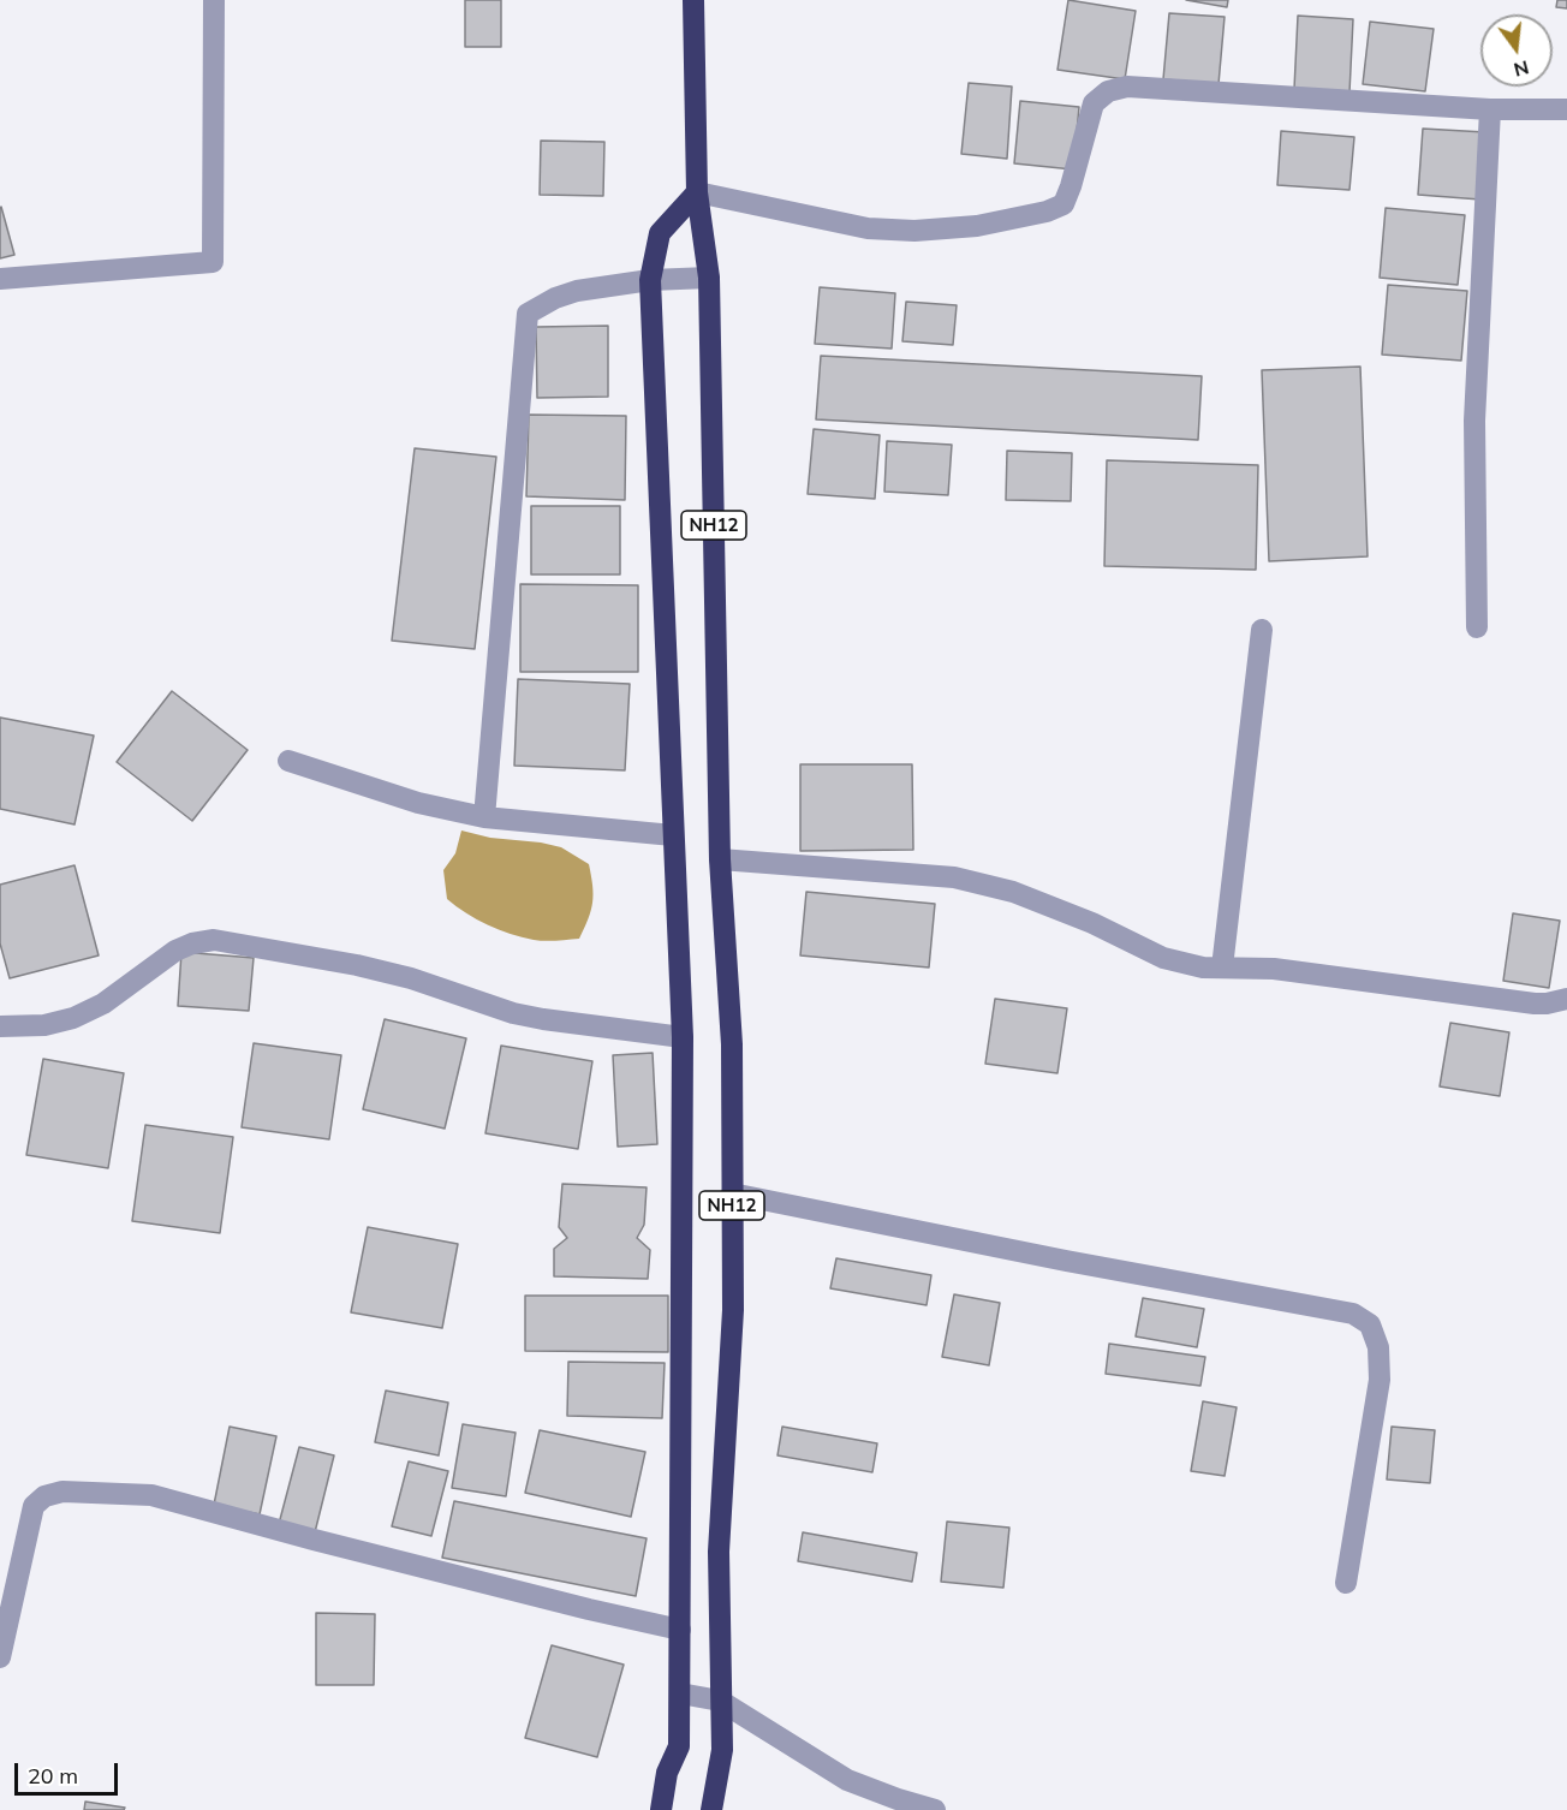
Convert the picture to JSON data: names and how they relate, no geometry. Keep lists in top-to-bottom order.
{
  "streets": {
    "highway": ["NH12"]
  },
  "scale_bar": "20 m",
  "north": "bottom"
}
